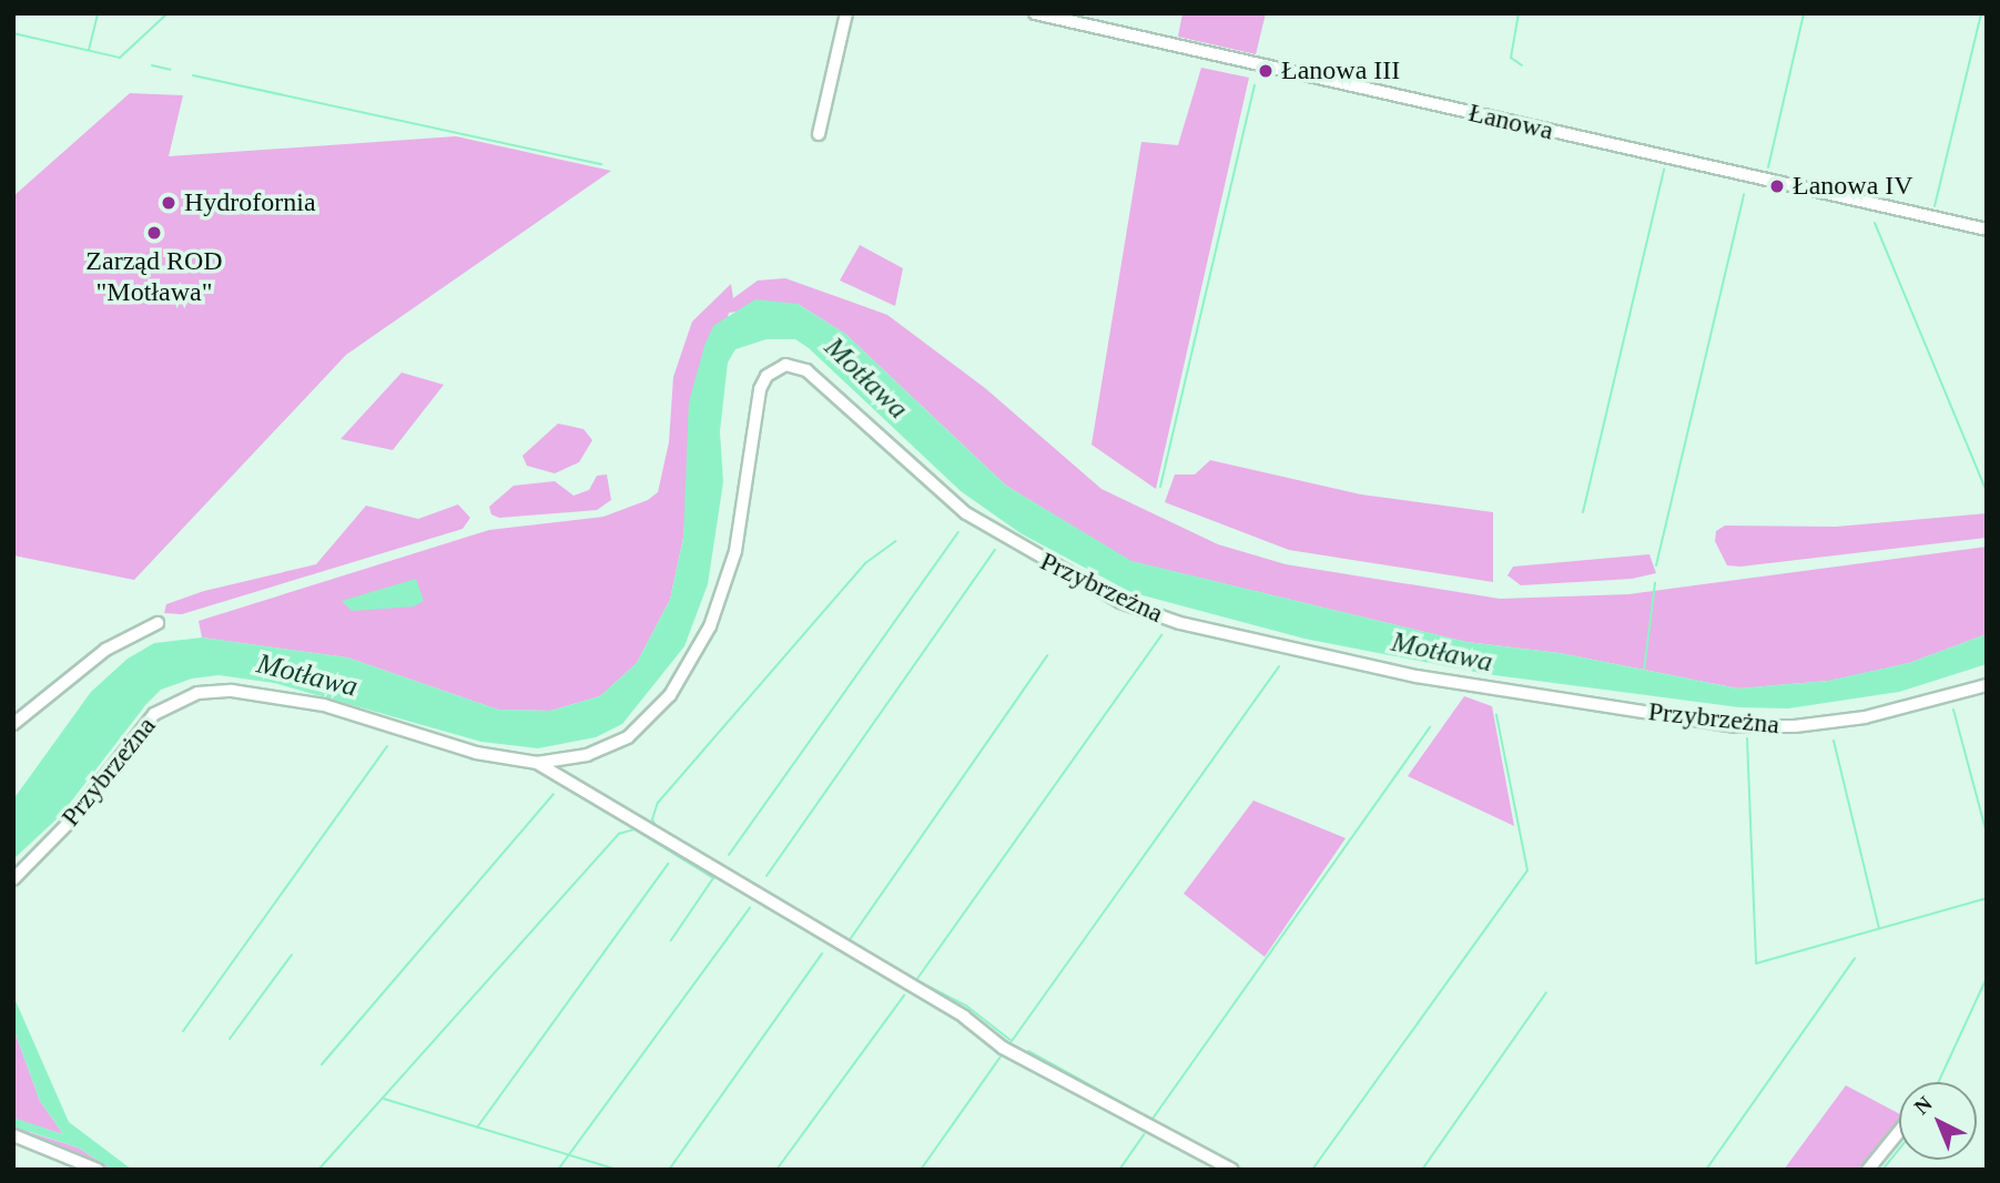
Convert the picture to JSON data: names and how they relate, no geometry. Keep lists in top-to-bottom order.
{
  "streets": {
    "street": ["Łanowa", "Przybrzeżna"]
  },
  "water": ["Motława"],
  "places": [
    "Łanowa III",
    "Łanowa IV",
    "Hydrofornia",
    "Zarząd ROD \"Motława\""
  ],
  "north": "top left"
}
